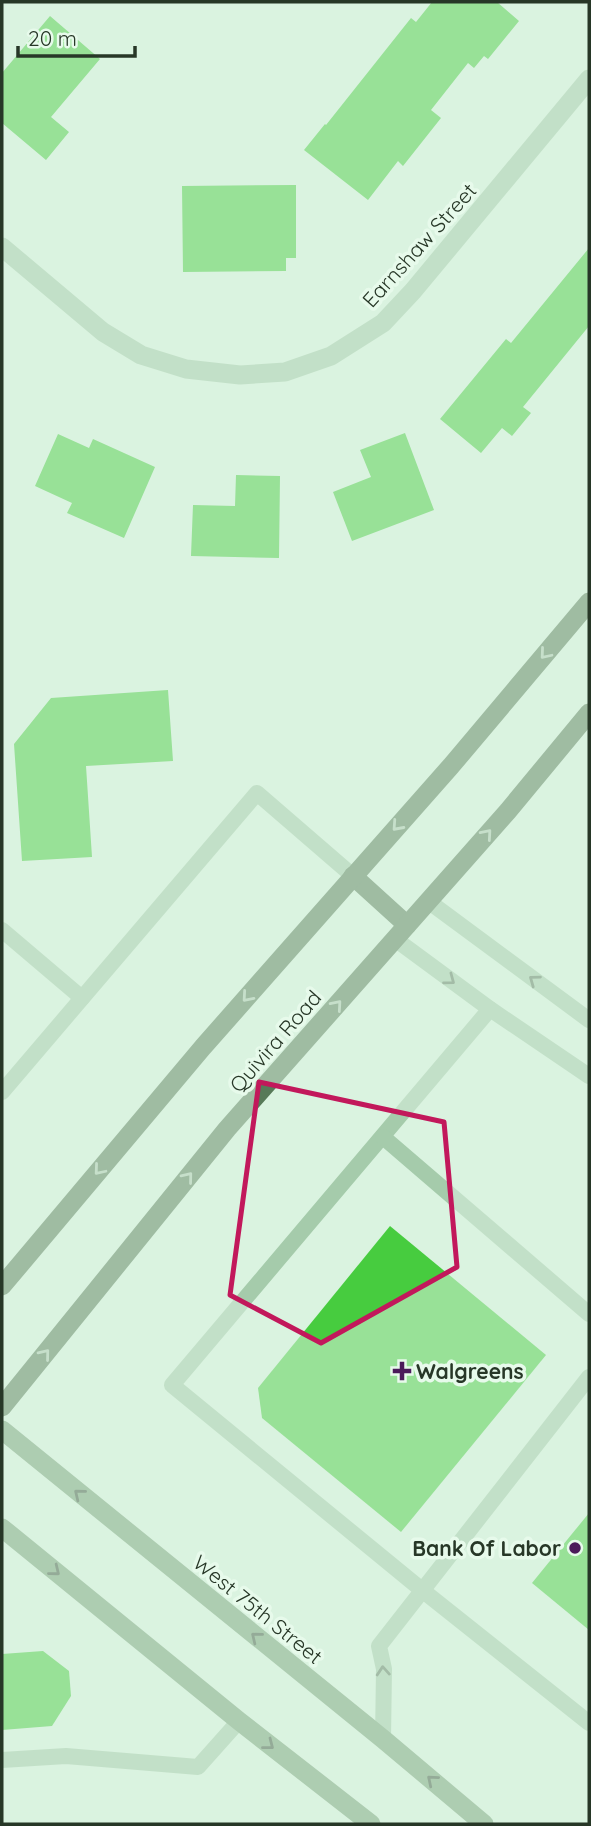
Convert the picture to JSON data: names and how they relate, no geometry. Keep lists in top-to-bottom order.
{
  "streets": {
    "main road": ["Quivira Road", "West 75th Street"],
    "street": ["Earnshaw Street"]
  },
  "places": {
    "health": ["Walgreens"],
    "other": ["Bank Of Labor"]
  },
  "scale_bar": "20 m"
}
